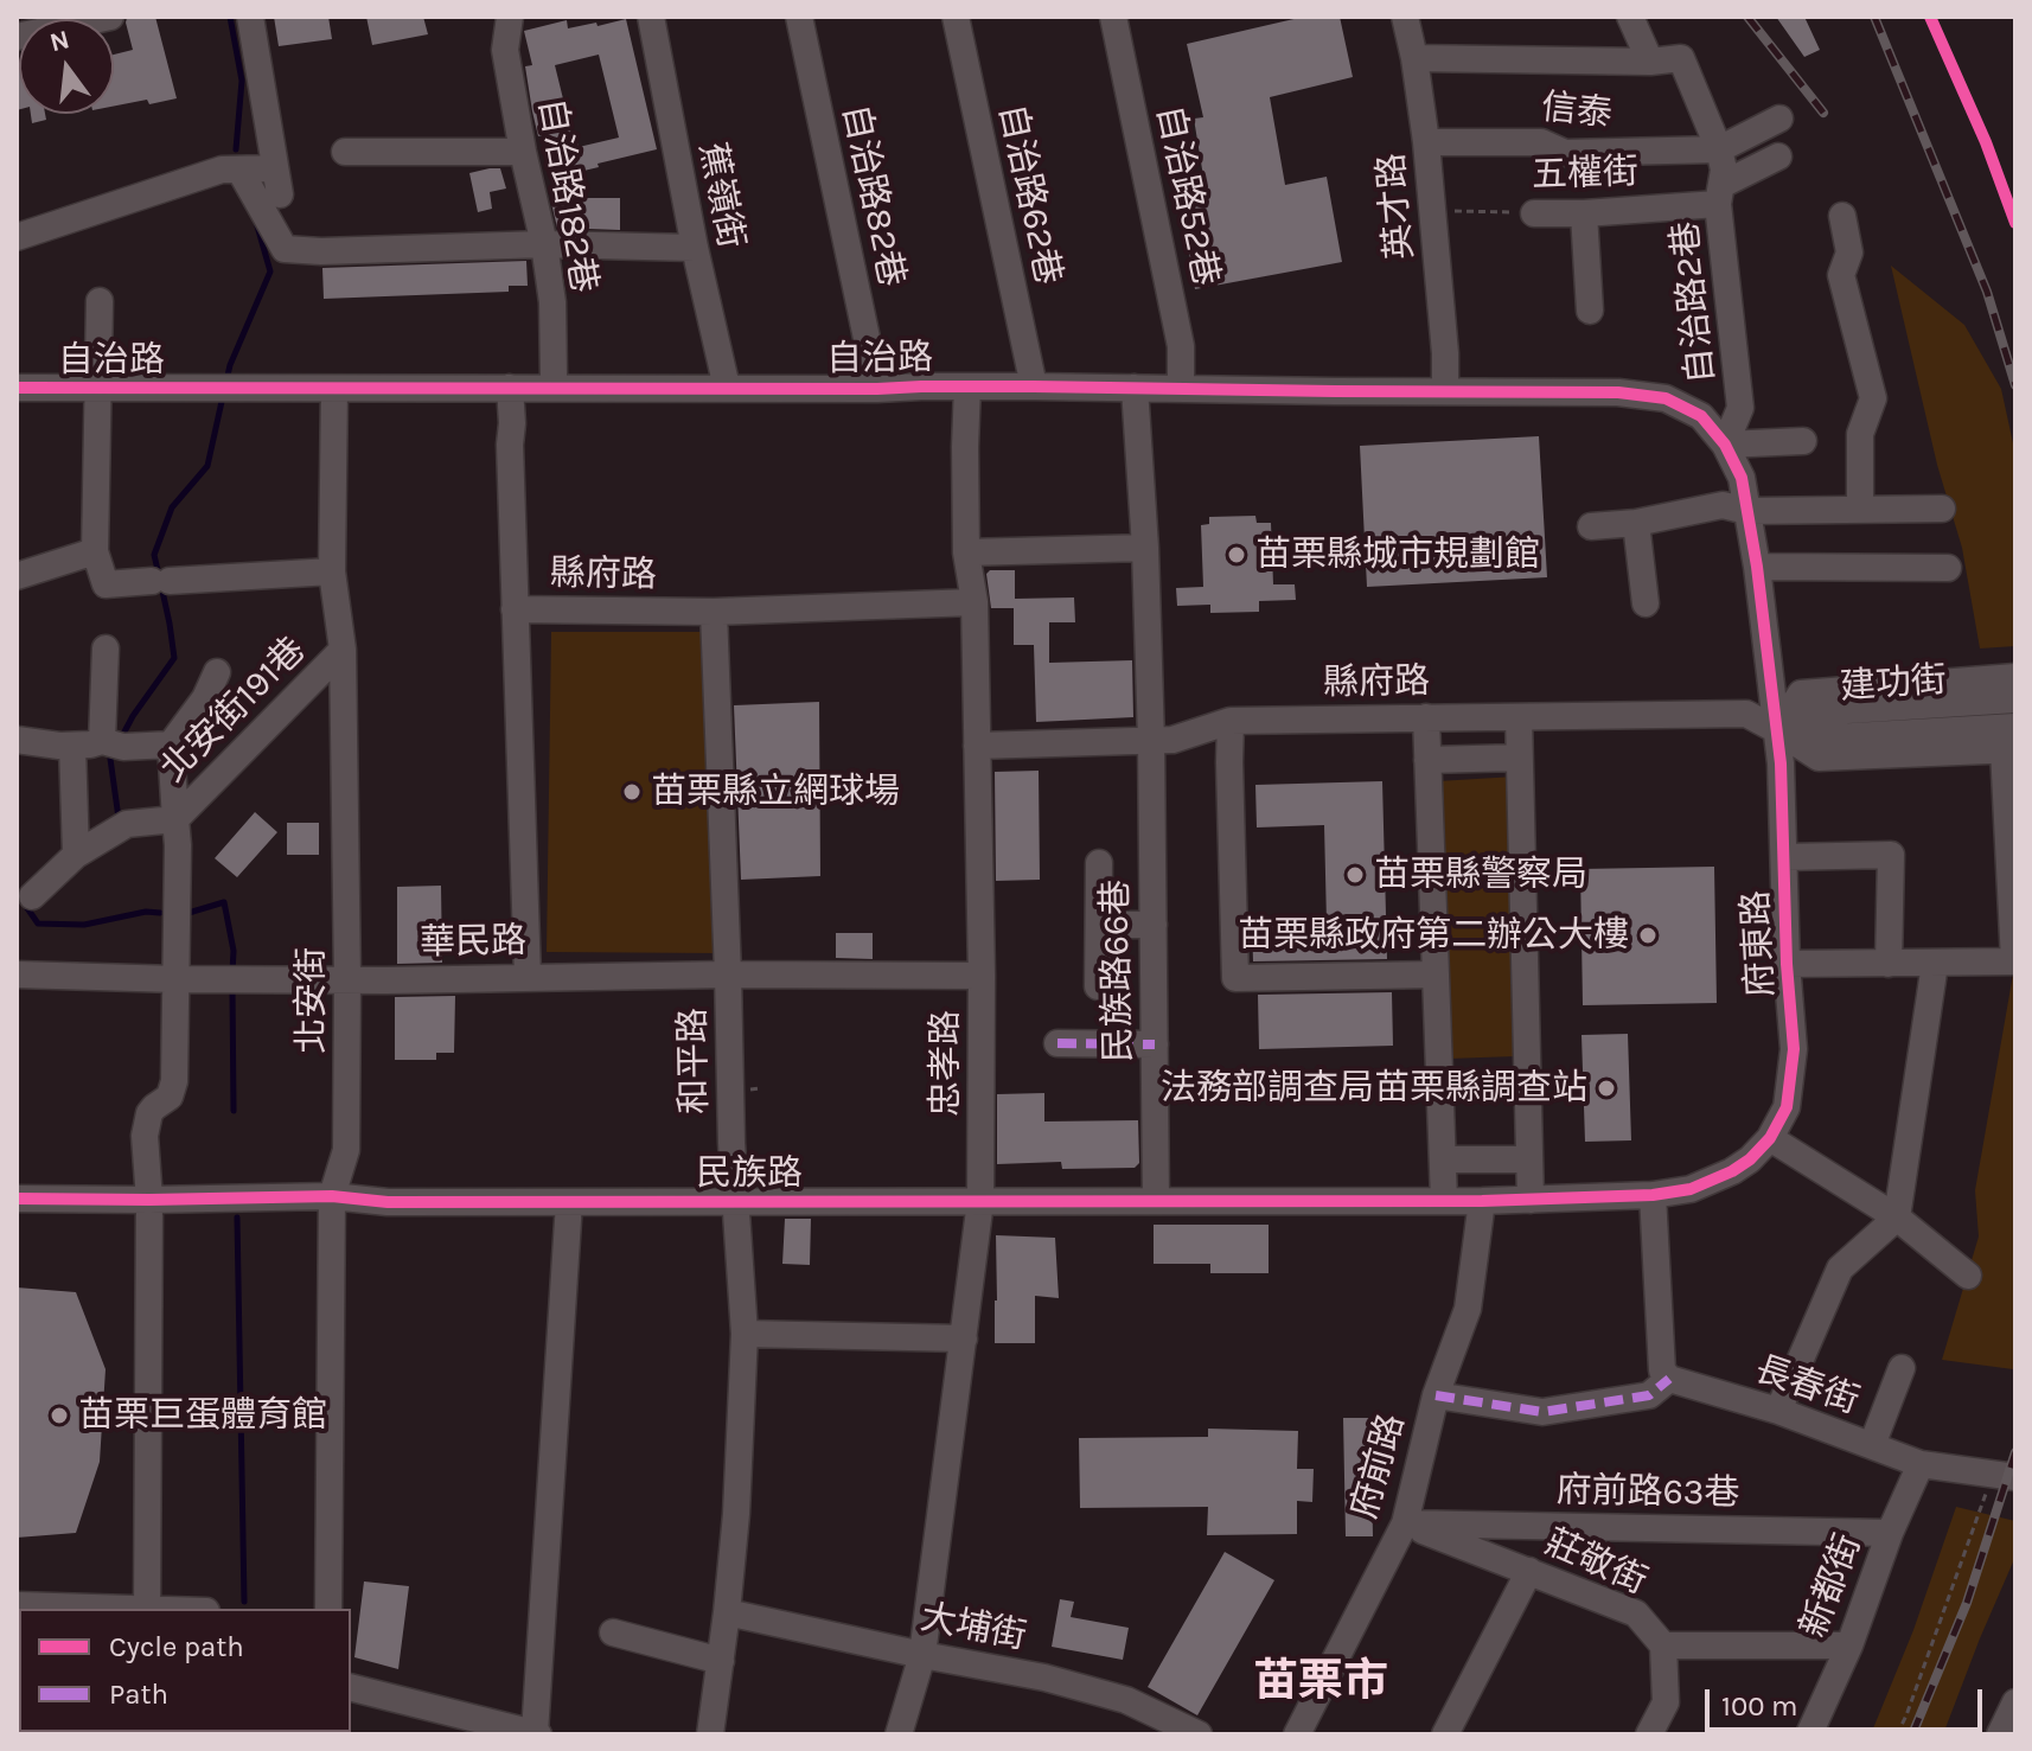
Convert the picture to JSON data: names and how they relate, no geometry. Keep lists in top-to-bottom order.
{
  "streets": {
    "street": [
      "信泰",
      "五權街",
      "自治路62巷",
      "自治路182巷",
      "蕉嶺街",
      "自治路82巷",
      "自治路52巷",
      "英才路",
      "自治路2巷",
      "自治路",
      "縣府路",
      "建功街",
      "北安街191巷",
      "華民路",
      "府東路",
      "民族路66巷",
      "北安街",
      "和平路",
      "忠孝路",
      "民族路",
      "長春街",
      "府前路",
      "府前路63巷",
      "莊敬街",
      "新都街",
      "大埔街"
    ]
  },
  "crossings": [
    ["信泰", "英才路"],
    ["信泰", "自治路2巷"],
    ["五權街", "自治路2巷"],
    ["自治路62巷", "自治路"],
    ["自治路182巷", "自治路"],
    ["蕉嶺街", "自治路"],
    ["自治路82巷", "自治路"],
    ["自治路52巷", "自治路"],
    ["英才路", "自治路"],
    ["自治路2巷", "自治路"],
    ["自治路2巷", "府東路"],
    ["自治路", "府東路"],
    ["自治路", "民族路66巷"],
    ["自治路", "北安街"],
    ["自治路", "忠孝路"],
    ["縣府路", "建功街"],
    ["縣府路", "府東路"],
    ["縣府路", "民族路66巷"],
    ["縣府路", "和平路"],
    ["縣府路", "忠孝路"],
    ["建功街", "府東路"],
    ["北安街191巷", "華民路"],
    ["北安街191巷", "北安街"],
    ["北安街191巷", "民族路"],
    ["華民路", "北安街"],
    ["華民路", "和平路"],
    ["華民路", "忠孝路"],
    ["府東路", "民族路"],
    ["府東路", "府前路"],
    ["民族路66巷", "民族路"],
    ["北安街", "民族路"],
    ["和平路", "民族路"],
    ["和平路", "大埔街"],
    ["忠孝路", "民族路"],
    ["忠孝路", "大埔街"],
    ["民族路", "府前路"],
    ["長春街", "新都街"],
    ["府前路", "府前路63巷"],
    ["府前路", "莊敬街"],
    ["府前路63巷", "莊敬街"],
    ["府前路63巷", "新都街"]
  ],
  "districts": ["苗栗市"],
  "places": [
    "苗栗縣城市規劃館",
    "苗栗縣立網球場",
    "苗栗縣警察局",
    "苗栗縣政府第二辦公大樓",
    "法務部調查局苗栗縣調查站",
    "苗栗巨蛋體育館"
  ],
  "legend": ["Cycle path", "Path"],
  "scale_bar": "100 m",
  "north": "top"
}
